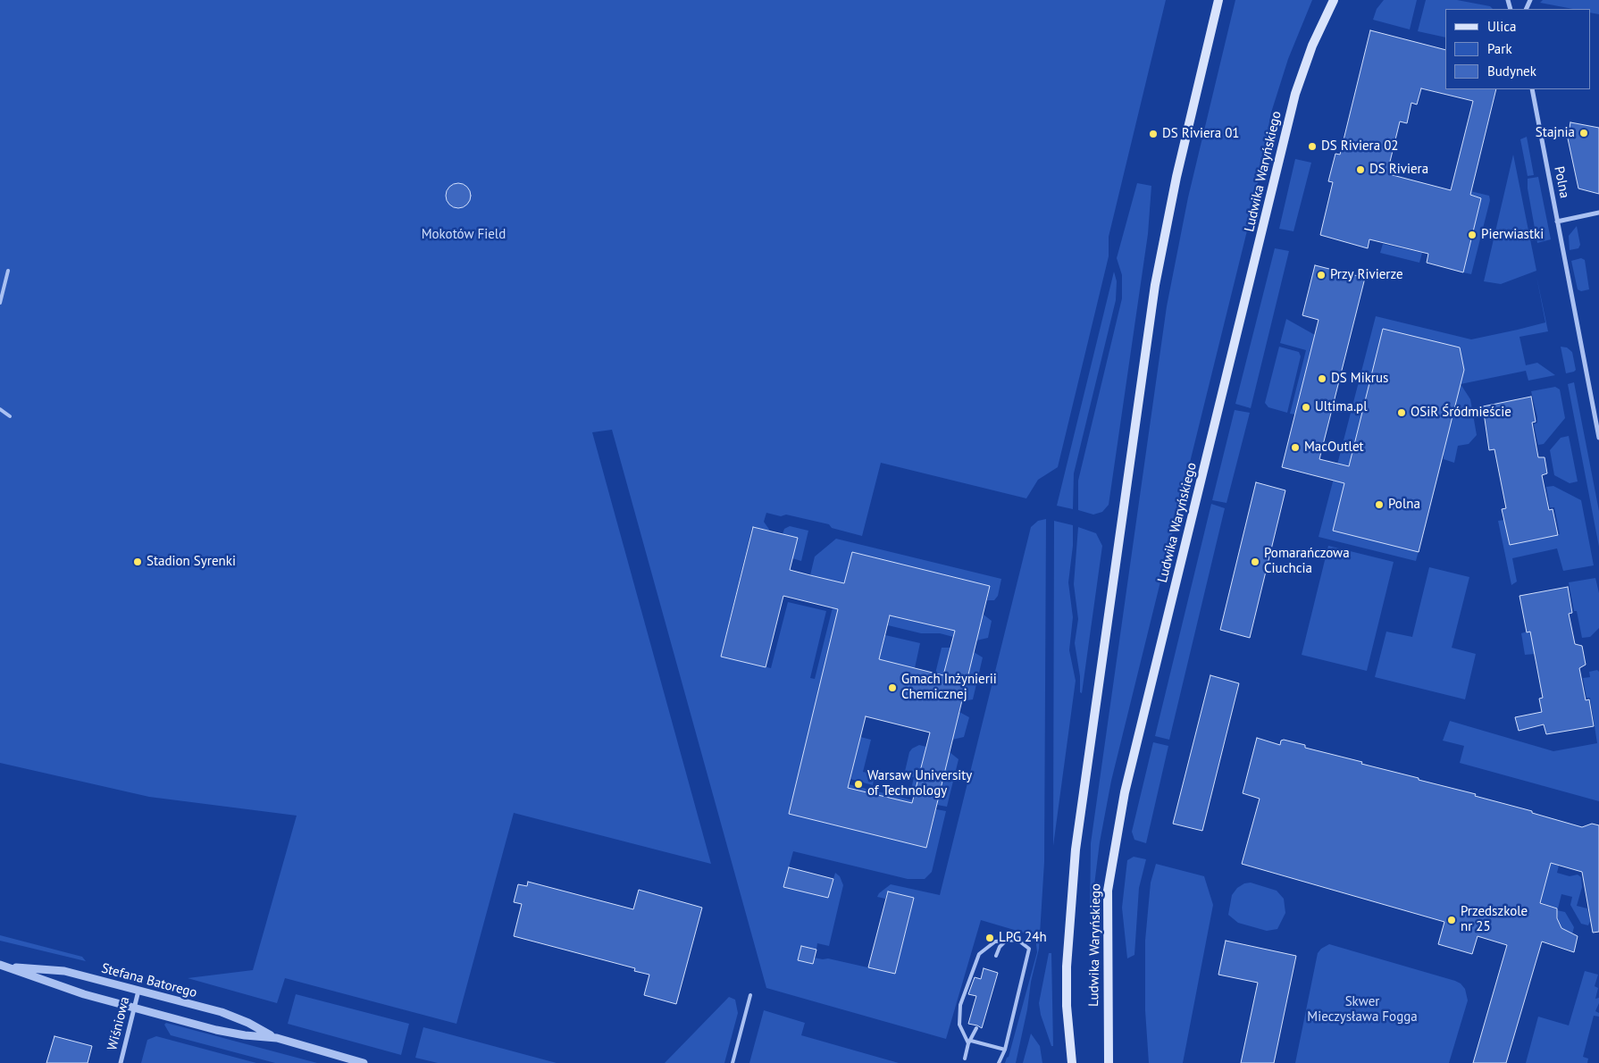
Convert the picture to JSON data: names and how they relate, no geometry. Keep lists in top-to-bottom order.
{
  "streets": {
    "main road": ["Ludwika Waryńskiego"],
    "street": ["Polna", "Stefana Batorego", "Wiśniowa"]
  },
  "crossings": [
    ["Stefana Batorego", "Wiśniowa"]
  ],
  "parks": ["Mokotów Field", "Skwer Mieczysława Fogga"],
  "places": [
    "Stajnia",
    "DS Riviera 01",
    "DS Riviera 02",
    "DS Riviera",
    "Pierwiastki",
    "Przy Rivierze",
    "DS Mikrus",
    "Ultima.pl",
    "OSiR Śródmieście",
    "MacOutlet",
    "Polna",
    "Stadion Syrenki",
    "Pomarańczowa Ciuchcia",
    "Gmach Inżynierii Chemicznej",
    "Warsaw University of Technology",
    "Przedszkole nr 25",
    "LPG 24h"
  ],
  "legend": ["Ulica", "Park", "Budynek"]
}
